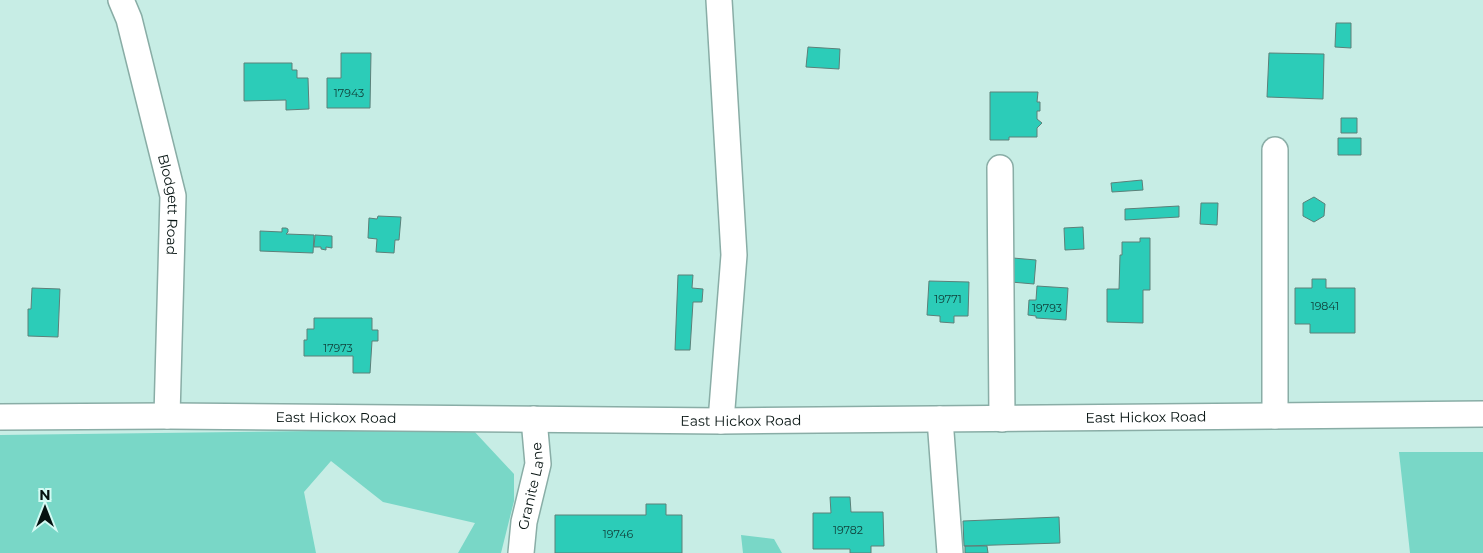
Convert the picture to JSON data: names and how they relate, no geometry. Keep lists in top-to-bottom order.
{
  "streets": {
    "street": ["Blodgett Road", "East Hickox Road", "Granite Lane"]
  },
  "crossings": [
    ["Blodgett Road", "East Hickox Road"],
    ["East Hickox Road", "Granite Lane"]
  ],
  "house_numbers": [
    "17943",
    "19771",
    "19841",
    "19793",
    "17973",
    "19782",
    "19746"
  ],
  "north": "top"
}
